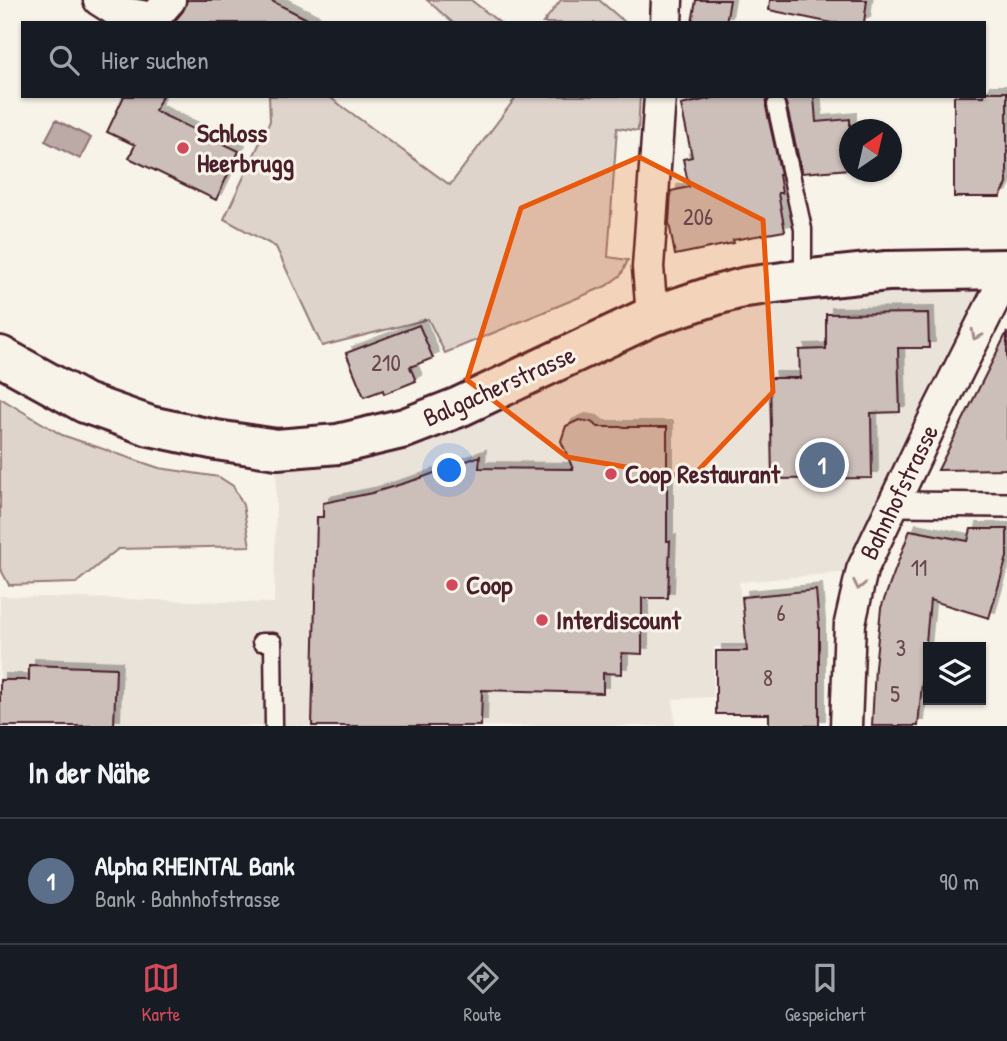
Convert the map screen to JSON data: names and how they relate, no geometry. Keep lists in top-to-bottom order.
{
  "streets": {
    "main road": ["Balgacherstrasse"],
    "street": ["Bahnhofstrasse"]
  },
  "crossings": [
    ["Balgacherstrasse", "Bahnhofstrasse"]
  ],
  "one_way": ["Bahnhofstrasse"],
  "places": [
    "Schloss Heerbrugg",
    "Coop Restaurant",
    "Coop",
    "Interdiscount"
  ],
  "house_numbers": [
    "206",
    "210",
    "11",
    "6",
    "3",
    "8",
    "5"
  ],
  "north": "top right",
  "page": {
    "search": "Hier suchen",
    "pins": "1",
    "heading": "In der Nähe",
    "list": [
      {
        "mark": "1",
        "name": "Alpha RHEINTAL Bank",
        "note": "Bank · Bahnhofstrasse",
        "value": "90 m"
      }
    ],
    "nav": ["Karte", "Route", "Gespeichert"]
  }
}
